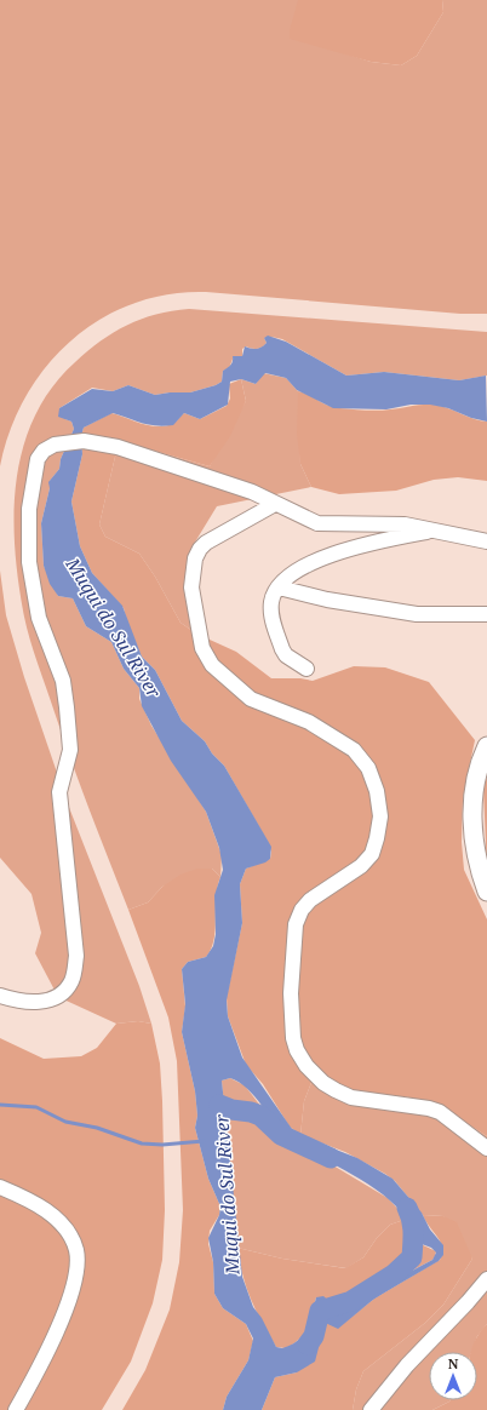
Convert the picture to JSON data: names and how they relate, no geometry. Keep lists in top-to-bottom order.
{
  "water": ["Muqui do Sul River"],
  "north": "top"
}
